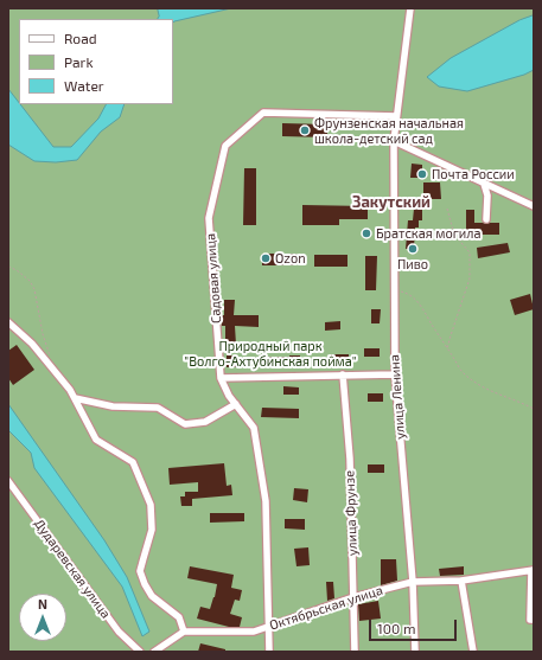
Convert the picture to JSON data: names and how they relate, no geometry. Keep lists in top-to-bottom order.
{
  "streets": {
    "street": [
      "Садовая улица",
      "улица Ленина",
      "улица Фрунзе",
      "Дударевская улица",
      "Октябрьская улица"
    ]
  },
  "crossings": [
    ["Садовая улица", "улица Ленина"],
    ["Садовая улица", "Октябрьская улица"],
    ["улица Ленина", "Октябрьская улица"],
    ["улица Фрунзе", "Октябрьская улица"]
  ],
  "districts": ["Закутский"],
  "parks": ["Природный парк \"Волго-Ахтубинская пойма\""],
  "places": [
    "Фрунзенская начальная школа-детский сад",
    "Почта России",
    "Братская могила",
    "Пиво",
    "Ozon"
  ],
  "legend": ["Road", "Park", "Water"],
  "scale_bar": "100 m",
  "north": "top"
}
